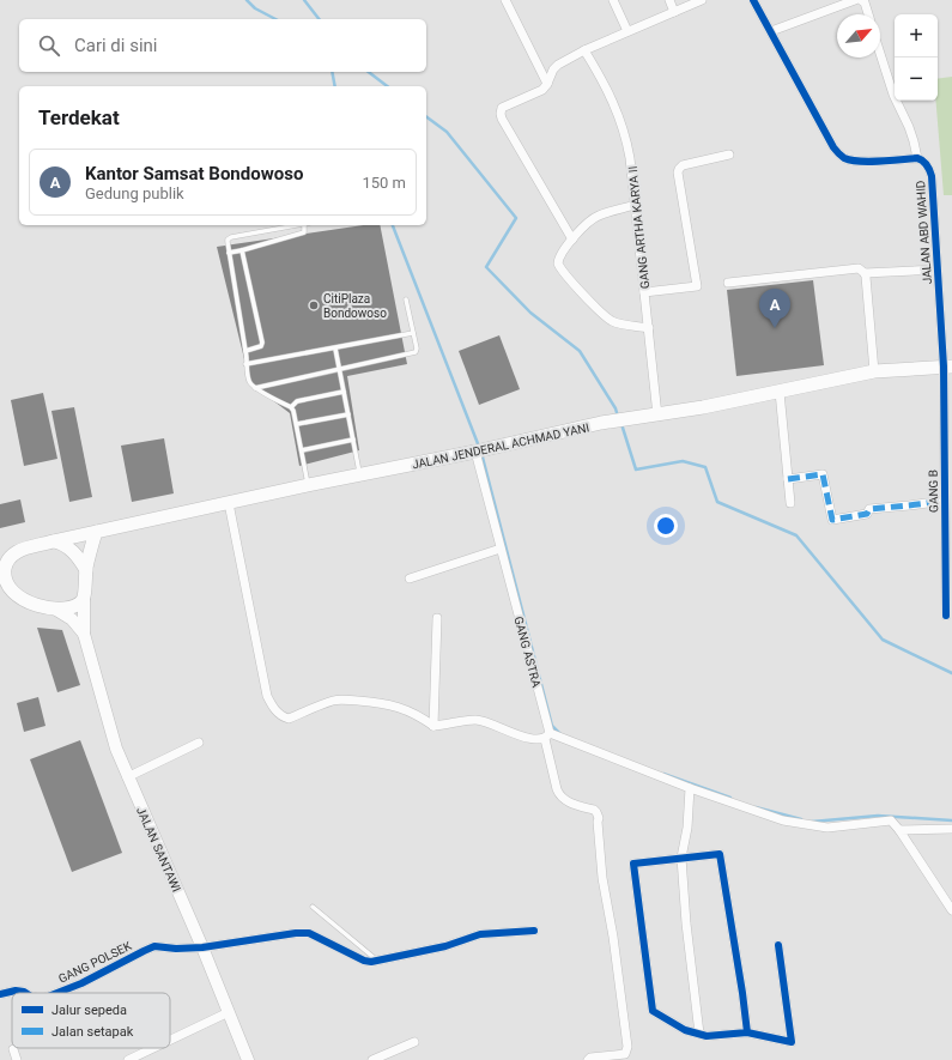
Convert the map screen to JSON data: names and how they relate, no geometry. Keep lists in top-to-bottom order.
{
  "streets": {
    "main road": ["JALAN JENDERAL ACHMAD YANI", "JALAN SANTAWI"],
    "street": [
      "GANG ARTHA KARYA II",
      "JALAN ABD WAHID",
      "GANG B",
      "GANG ASTRA",
      "GANG POLSEK"
    ]
  },
  "crossings": [
    ["GANG ARTHA KARYA II", "JALAN JENDERAL ACHMAD YANI"],
    ["JALAN ABD WAHID", "JALAN JENDERAL ACHMAD YANI"],
    ["JALAN ABD WAHID", "GANG B"],
    ["JALAN JENDERAL ACHMAD YANI", "GANG B"],
    ["JALAN JENDERAL ACHMAD YANI", "GANG ASTRA"],
    ["JALAN JENDERAL ACHMAD YANI", "JALAN SANTAWI"],
    ["JALAN SANTAWI", "GANG POLSEK"]
  ],
  "places": ["CitiPlaza Bondowoso"],
  "legend": ["Jalur sepeda", "Jalan setapak"],
  "north": "top right",
  "page": {
    "map_buttons": ["+", "−"],
    "search": "Cari di sini",
    "heading": "Terdekat",
    "list": [
      {
        "mark": "A",
        "name": "Kantor Samsat Bondowoso",
        "note": "Gedung publik",
        "value": "150 m"
      }
    ],
    "pins": "A"
  }
}
